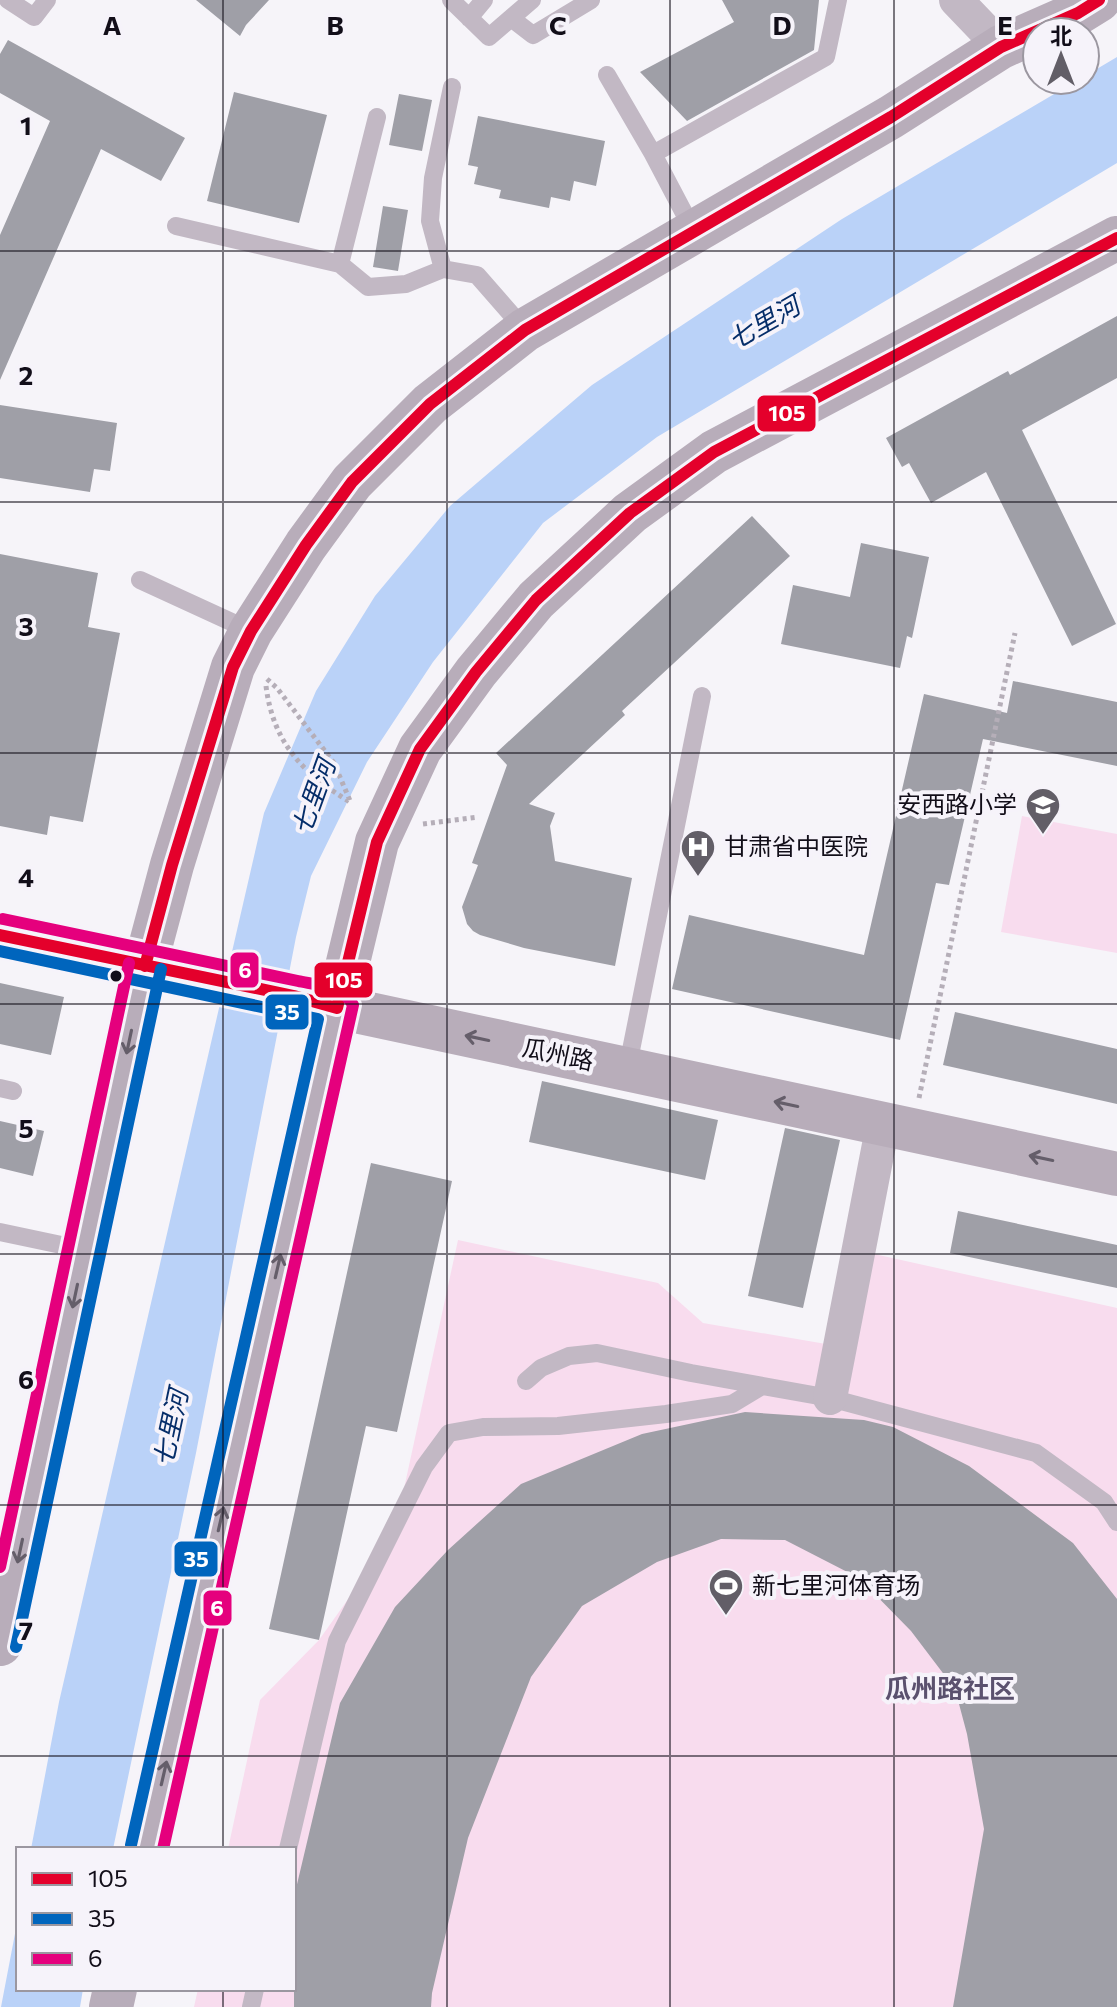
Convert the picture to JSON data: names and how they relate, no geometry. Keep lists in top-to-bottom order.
{
  "streets": {
    "street": ["瓜州路"]
  },
  "one_way": ["瓜州路"],
  "districts": ["瓜州路社区"],
  "water": ["七里河"],
  "places": {
    "school or university": ["安西路小学"],
    "hospital": ["甘肃省中医院"],
    "sports": ["新七里河体育场"]
  },
  "lines": ["transit line 105", "transit line 6", "transit line 35"],
  "legend": ["105", "35", "6"],
  "north": "top",
  "grid": {
    "columns": [
      "A",
      "B",
      "C",
      "D",
      "E"
    ],
    "rows": [
      "1",
      "2",
      "3",
      "4",
      "5",
      "6",
      "7"
    ]
  }
}
